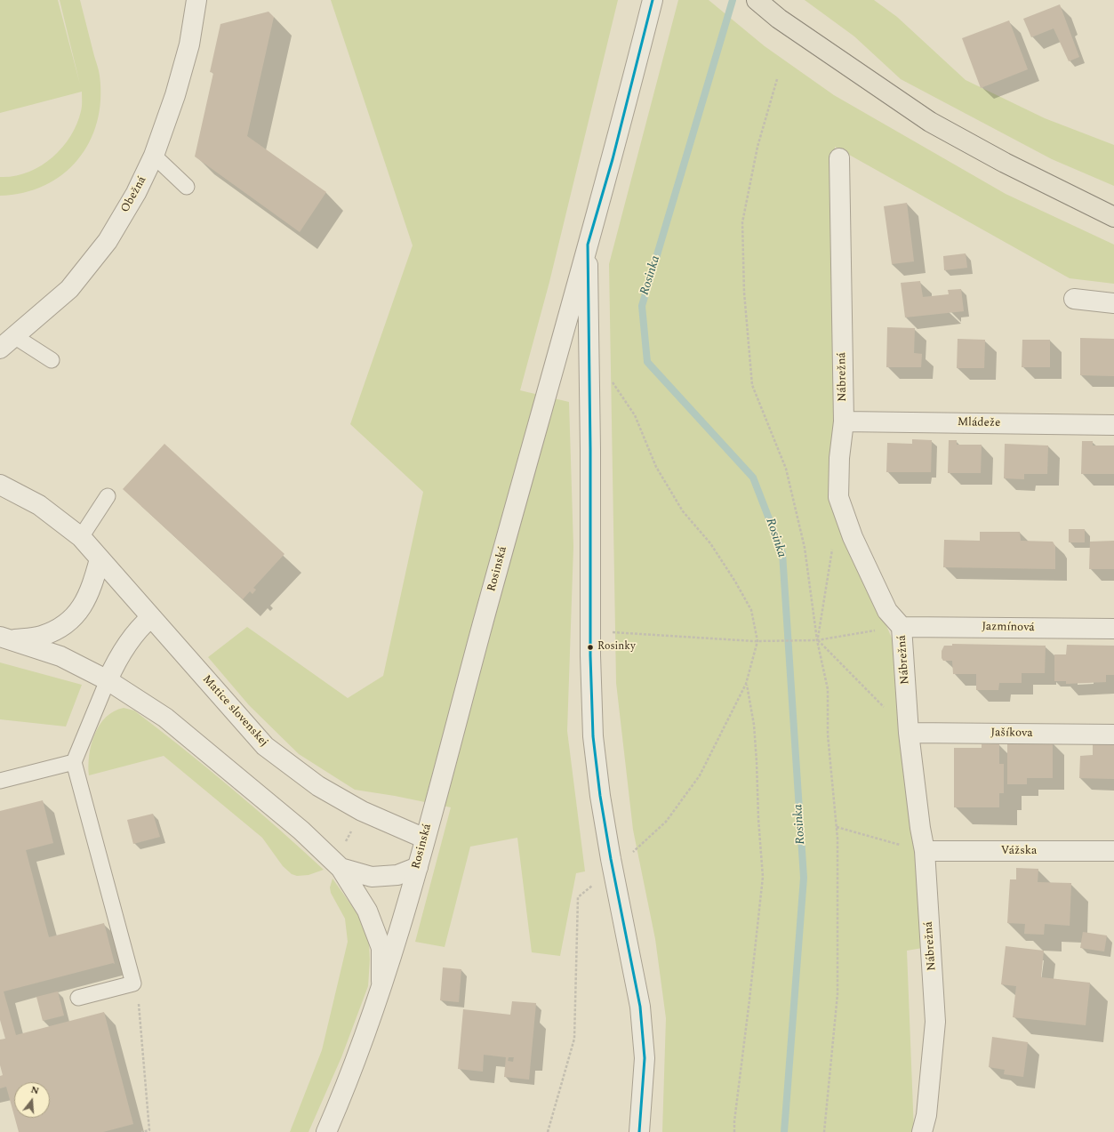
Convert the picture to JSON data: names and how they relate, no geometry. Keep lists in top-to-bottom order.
{
  "streets": {
    "street": [
      "Obežná",
      "Nábrežná",
      "Mládeže",
      "Rosinská",
      "Jazmínová",
      "Matice slovenskej",
      "Jašíkova",
      "Vážska"
    ]
  },
  "crossings": [
    ["Nábrežná", "Mládeže"],
    ["Nábrežná", "Jazmínová"],
    ["Nábrežná", "Jašíkova"],
    ["Nábrežná", "Vážska"],
    ["Rosinská", "Matice slovenskej"]
  ],
  "water": ["Rosinka"],
  "places": ["Rosinky"],
  "north": "top"
}
